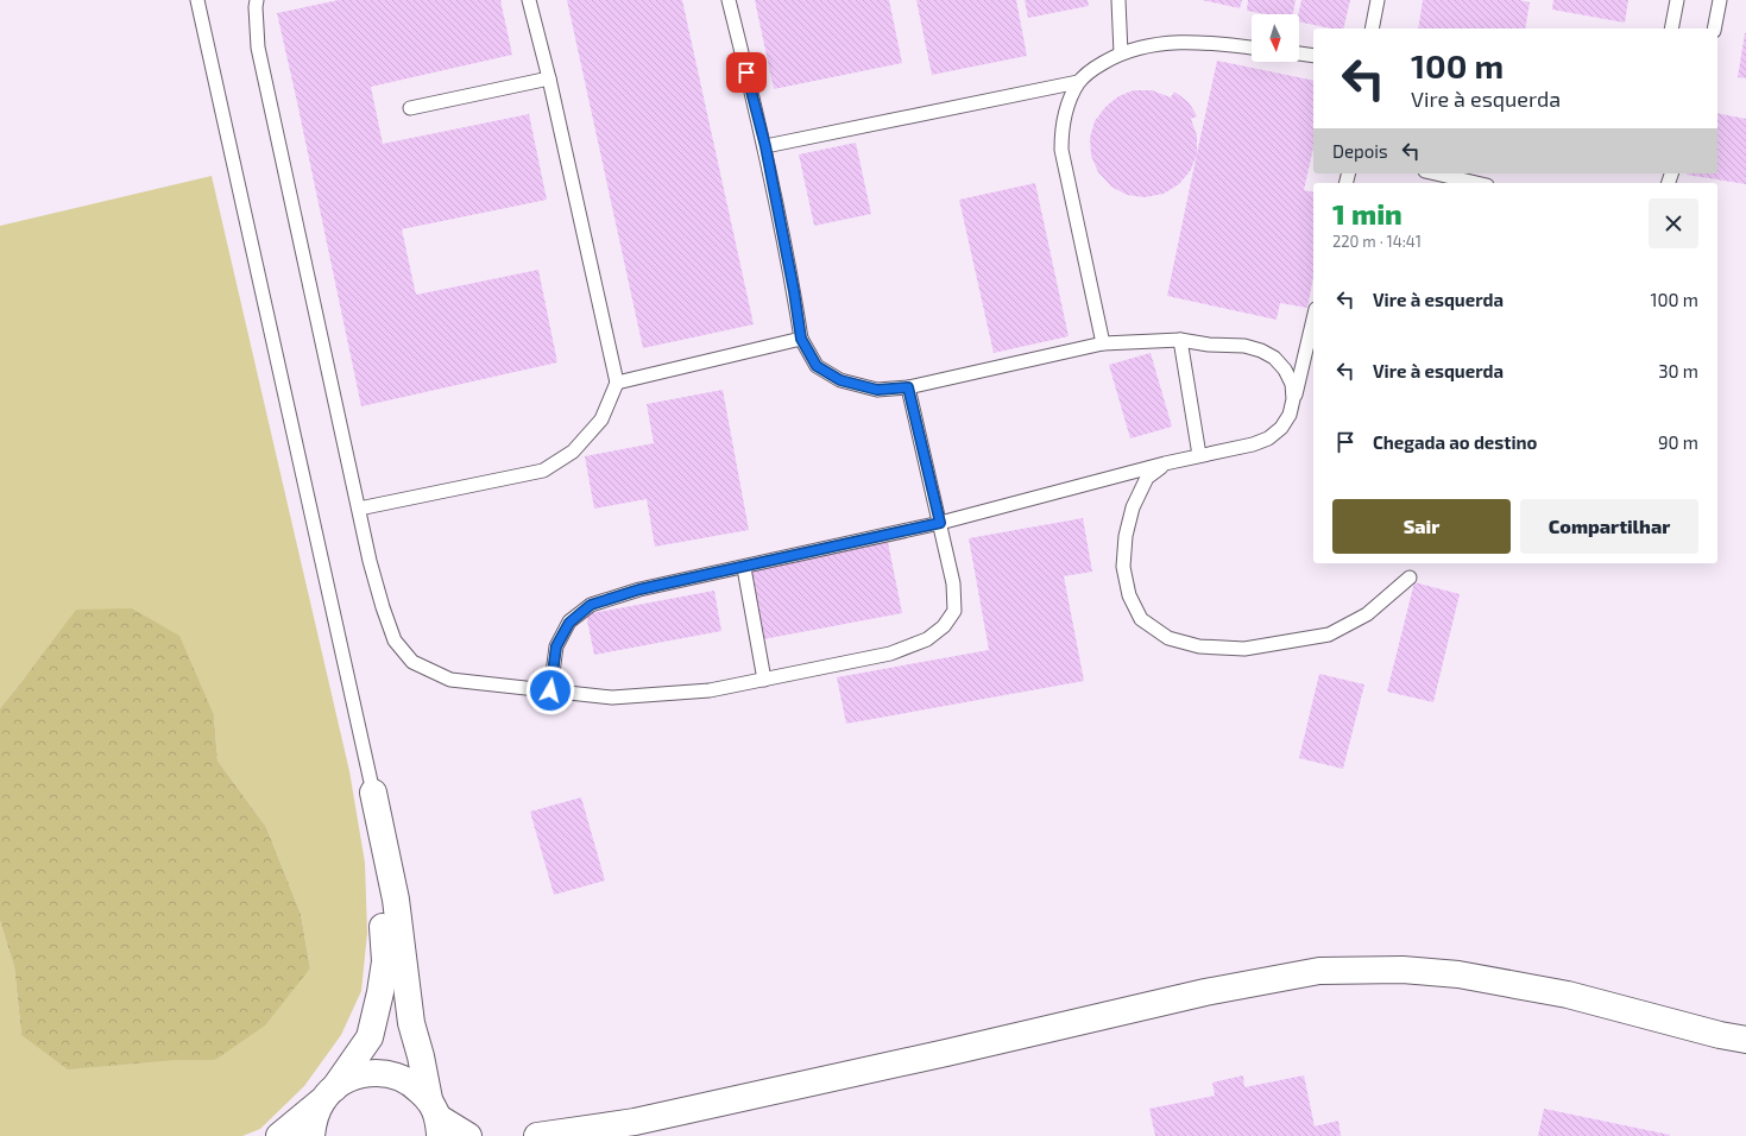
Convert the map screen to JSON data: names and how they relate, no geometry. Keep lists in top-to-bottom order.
{
  "north": "bottom",
  "page": {
    "turn": ["100 m", "Vire à esquerda"],
    "then": "Depois",
    "heading": ["1 min", "220 m · 14:41"],
    "list": [
      {
        "name": "Vire à esquerda",
        "value": "100 m"
      },
      {
        "name": "Vire à esquerda",
        "value": "30 m"
      },
      {
        "name": "Chegada ao destino",
        "value": "90 m"
      }
    ],
    "buttons": ["Sair", "Compartilhar"]
  }
}
